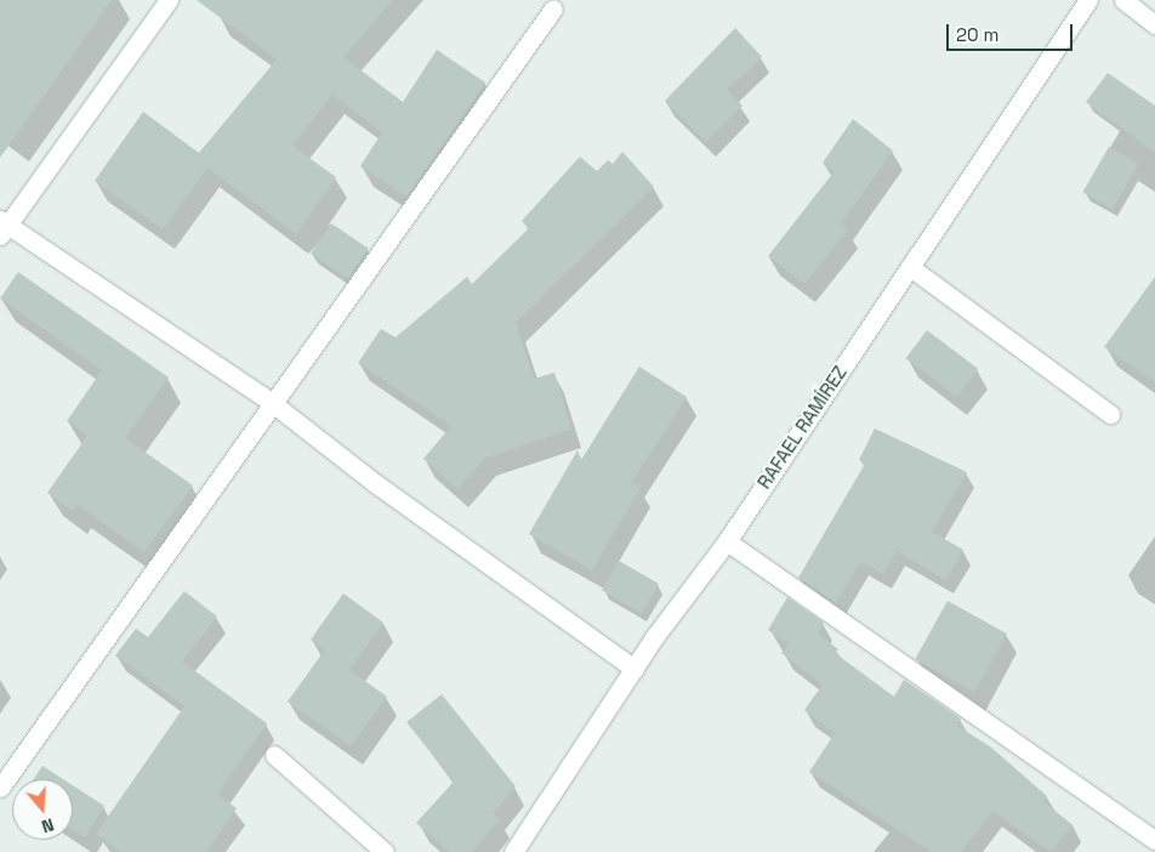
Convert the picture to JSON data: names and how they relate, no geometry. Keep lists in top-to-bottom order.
{
  "streets": {
    "street": ["RAFAEL RAMÍREZ"]
  },
  "scale_bar": "20 m",
  "north": "bottom"
}
